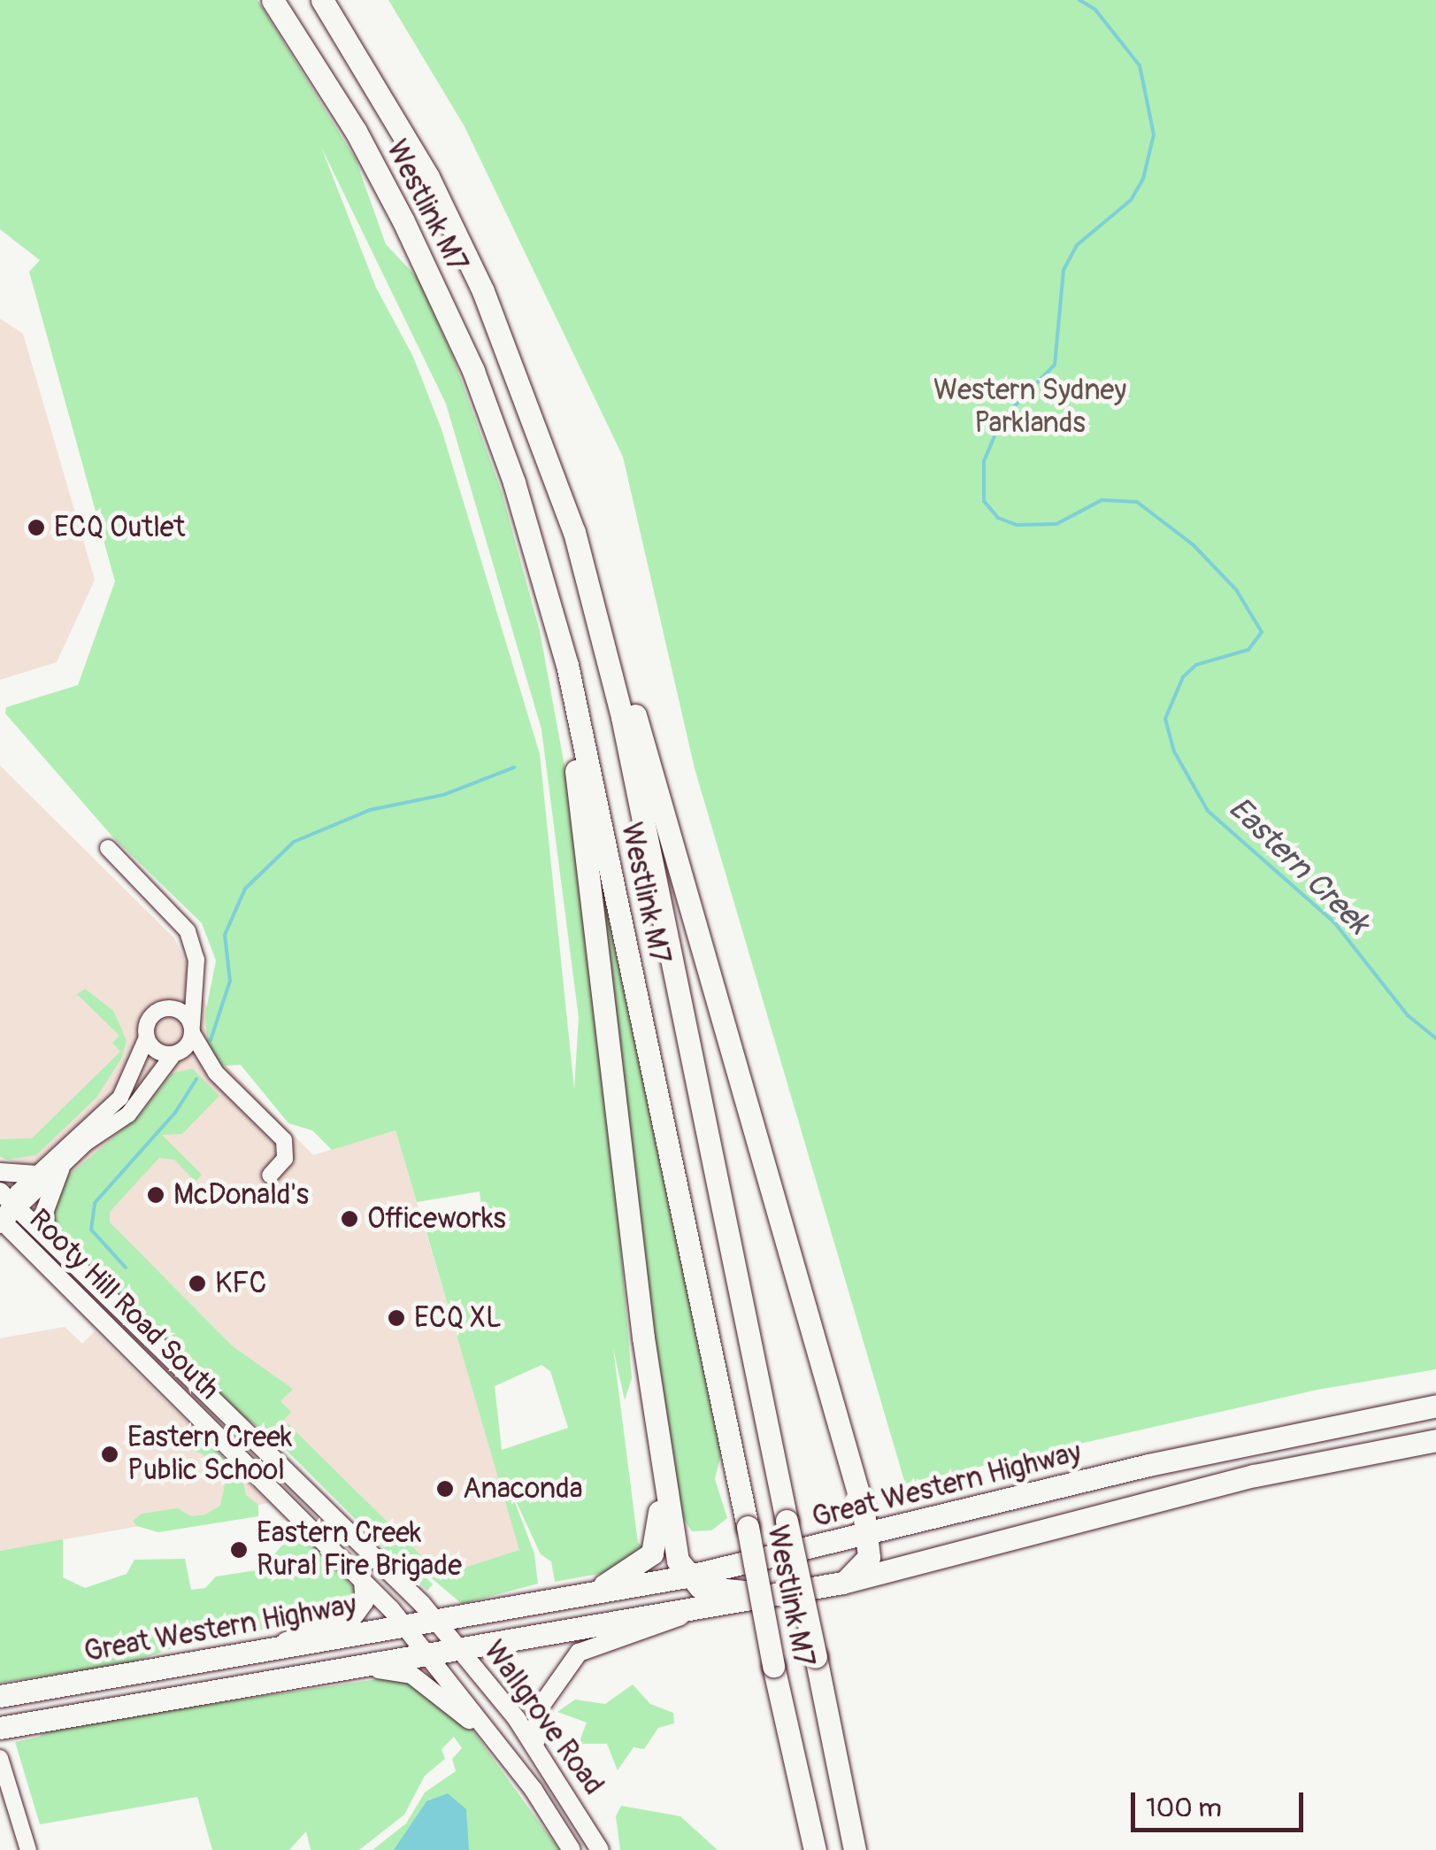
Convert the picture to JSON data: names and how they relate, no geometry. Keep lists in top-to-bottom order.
{
  "streets": {
    "highway": ["Westlink M7", "Great Western Highway"],
    "main road": ["Rooty Hill Road South", "Wallgrove Road"]
  },
  "crossings": [
    ["Rooty Hill Road South", "Great Western Highway"],
    ["Rooty Hill Road South", "Wallgrove Road"],
    ["Great Western Highway", "Wallgrove Road"]
  ],
  "water": ["Eastern Creek"],
  "parks": ["Western Sydney Parklands"],
  "places": [
    "ECQ Outlet",
    "McDonald's",
    "Officeworks",
    "KFC",
    "ECQ XL",
    "Eastern Creek Public School",
    "Anaconda",
    "Eastern Creek Rural Fire Brigade"
  ],
  "scale_bar": "100 m"
}
